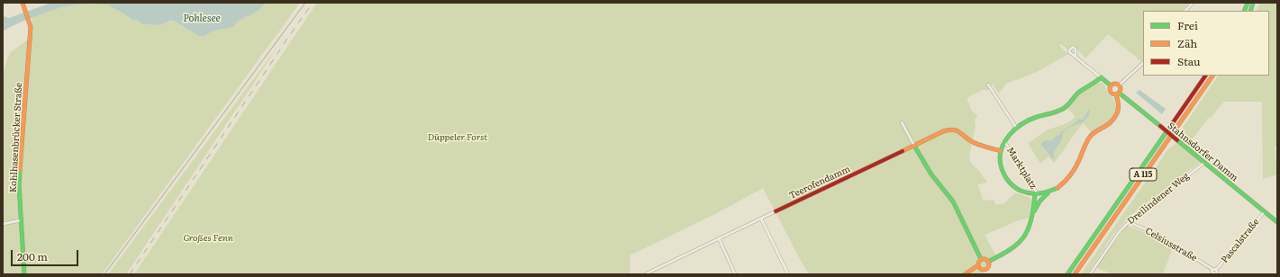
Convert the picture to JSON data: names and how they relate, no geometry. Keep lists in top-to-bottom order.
{
  "streets": {
    "main road": [
      "Kohlhasenbrücker Straße",
      "Stahnsdorfer Damm",
      "A 115",
      "Teerofendamm"
    ],
    "street": [
      "Marktplatz",
      "Dreilindener Weg",
      "Pascalstraße",
      "Celsiusstraße"
    ]
  },
  "crossings": [
    ["Stahnsdorfer Damm", "Dreilindener Weg"],
    ["Stahnsdorfer Damm", "Pascalstraße"],
    ["Dreilindener Weg", "Celsiusstraße"],
    ["Pascalstraße", "Celsiusstraße"]
  ],
  "water": ["Pohlesee"],
  "parks": ["Düppeler Forst", "Großes Fenn"],
  "legend": ["Frei", "Zäh", "Stau"],
  "scale_bar": "200 m"
}
